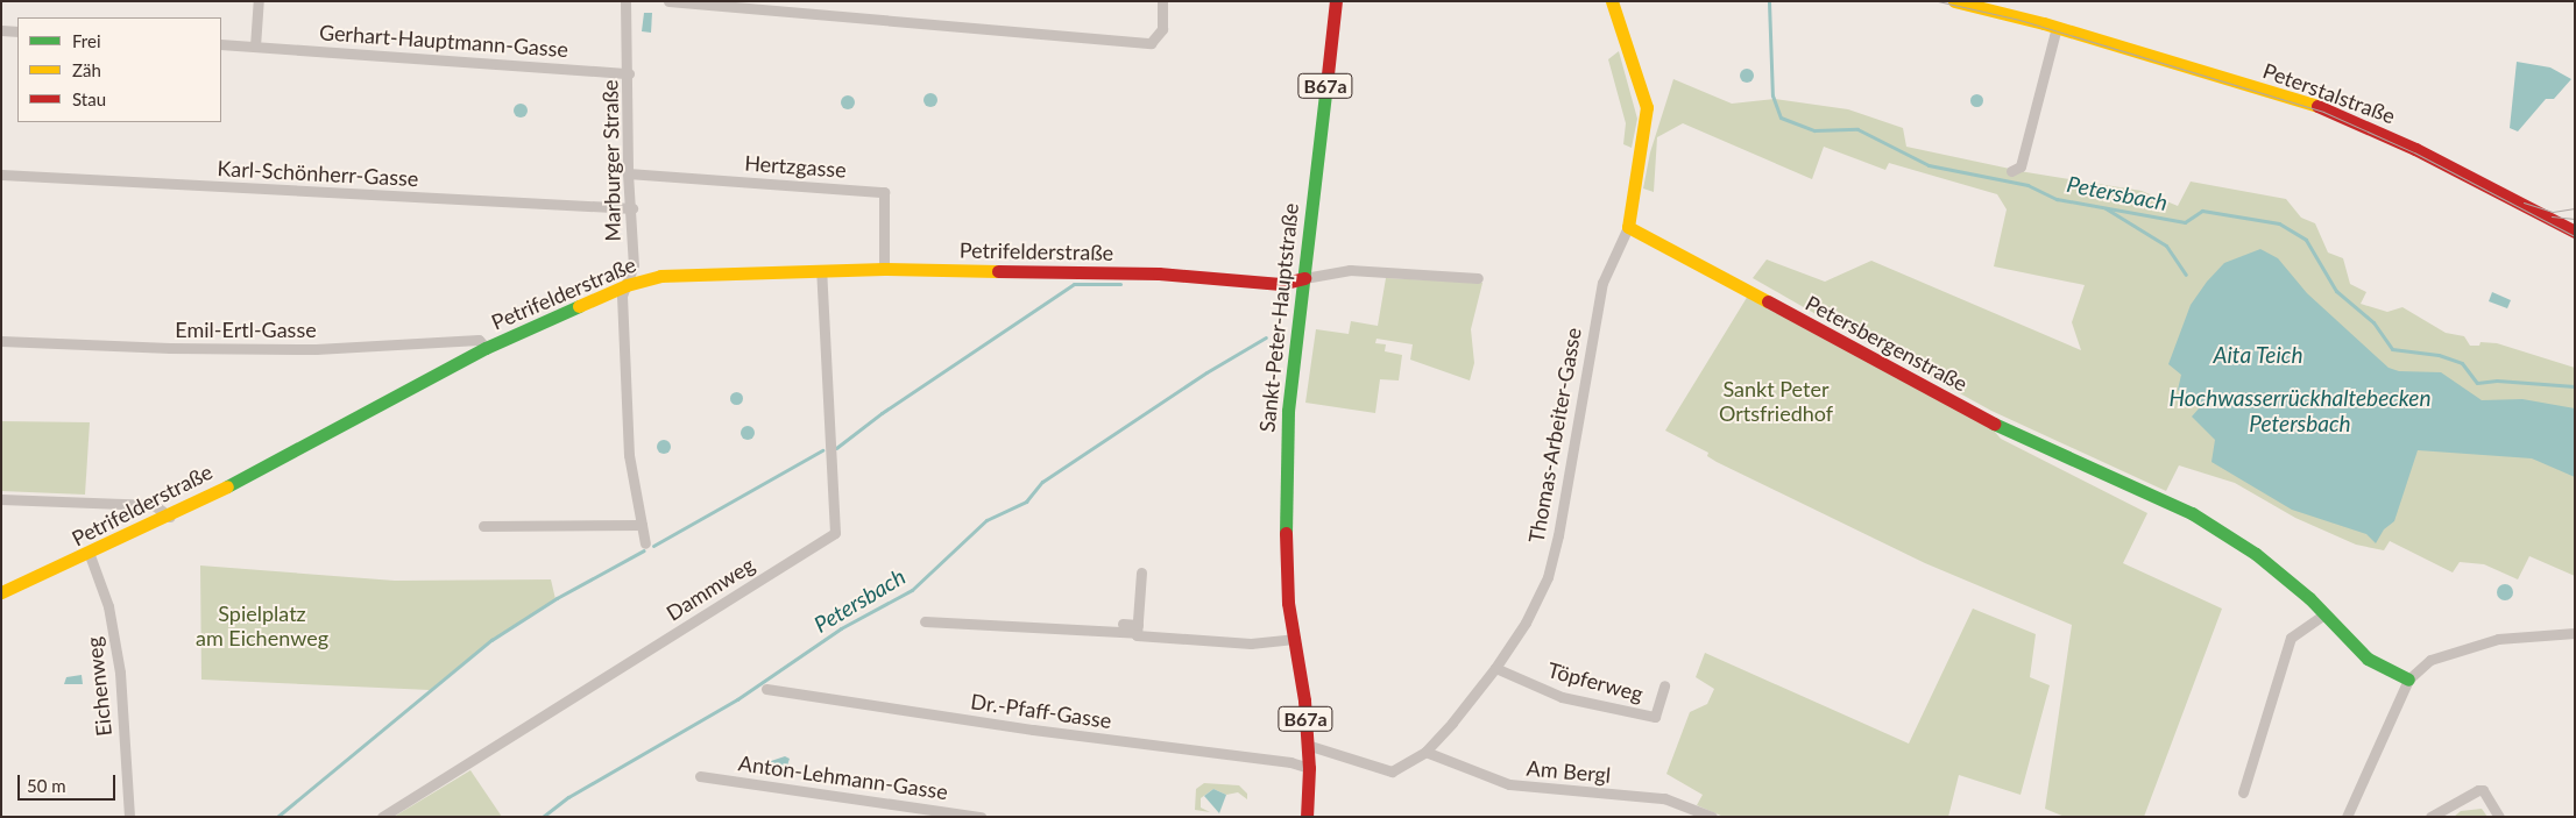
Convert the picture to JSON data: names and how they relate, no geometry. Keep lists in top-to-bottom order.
{
  "streets": {
    "main road": [
      "B67a",
      "Peterstalstraße",
      "Petrifelderstraße",
      "Sankt-Peter-Hauptstraße",
      "Petersbergenstraße"
    ],
    "street": [
      "Gerhart-Hauptmann-Gasse",
      "Marburger Straße",
      "Hertzgasse",
      "Karl-Schönherr-Gasse",
      "Emil-Ertl-Gasse",
      "Thomas-Arbeiter-Gasse",
      "Dammweg",
      "Töpferweg",
      "Eichenweg",
      "Dr.-Pfaff-Gasse",
      "Am Bergl",
      "Anton-Lehmann-Gasse"
    ]
  },
  "crossings": [
    ["Gerhart-Hauptmann-Gasse", "Marburger Straße"],
    ["Marburger Straße", "Hertzgasse"],
    ["Marburger Straße", "Karl-Schönherr-Gasse"],
    ["Marburger Straße", "Petrifelderstraße"],
    ["Hertzgasse", "Petrifelderstraße"],
    ["Petrifelderstraße", "Sankt-Peter-Hauptstraße"],
    ["Petrifelderstraße", "Emil-Ertl-Gasse"],
    ["Petrifelderstraße", "Dammweg"],
    ["Petrifelderstraße", "Eichenweg"],
    ["Sankt-Peter-Hauptstraße", "Thomas-Arbeiter-Gasse"],
    ["Sankt-Peter-Hauptstraße", "Dr.-Pfaff-Gasse"],
    ["Petersbergenstraße", "Thomas-Arbeiter-Gasse"],
    ["Thomas-Arbeiter-Gasse", "Töpferweg"],
    ["Thomas-Arbeiter-Gasse", "Am Bergl"]
  ],
  "water": ["Petersbach", "Aita Teich", "Hochwasserrückhaltebecken Petersbach"],
  "parks": ["Sankt Peter Ortsfriedhof", "Spielplatz am Eichenweg"],
  "legend": ["Frei", "Zäh", "Stau"],
  "scale_bar": "50 m"
}
